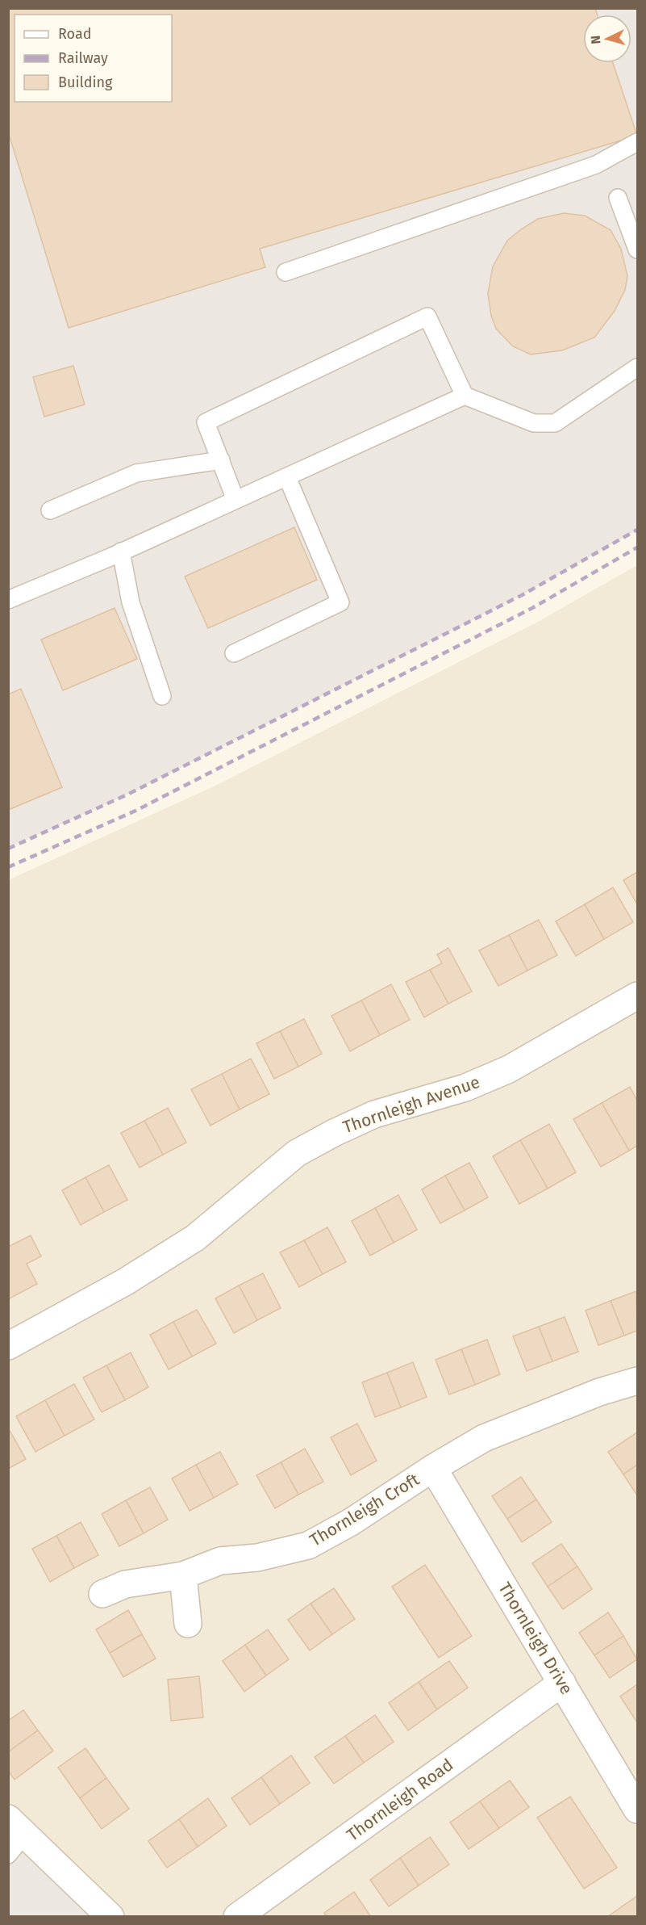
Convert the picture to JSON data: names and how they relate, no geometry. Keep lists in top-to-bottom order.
{
  "streets": {
    "street": [
      "Thornleigh Avenue",
      "Thornleigh Croft",
      "Thornleigh Drive",
      "Thornleigh Road"
    ]
  },
  "crossings": [
    ["Thornleigh Croft", "Thornleigh Drive"],
    ["Thornleigh Drive", "Thornleigh Road"]
  ],
  "legend": ["Road", "Railway", "Building"],
  "north": "left"
}
